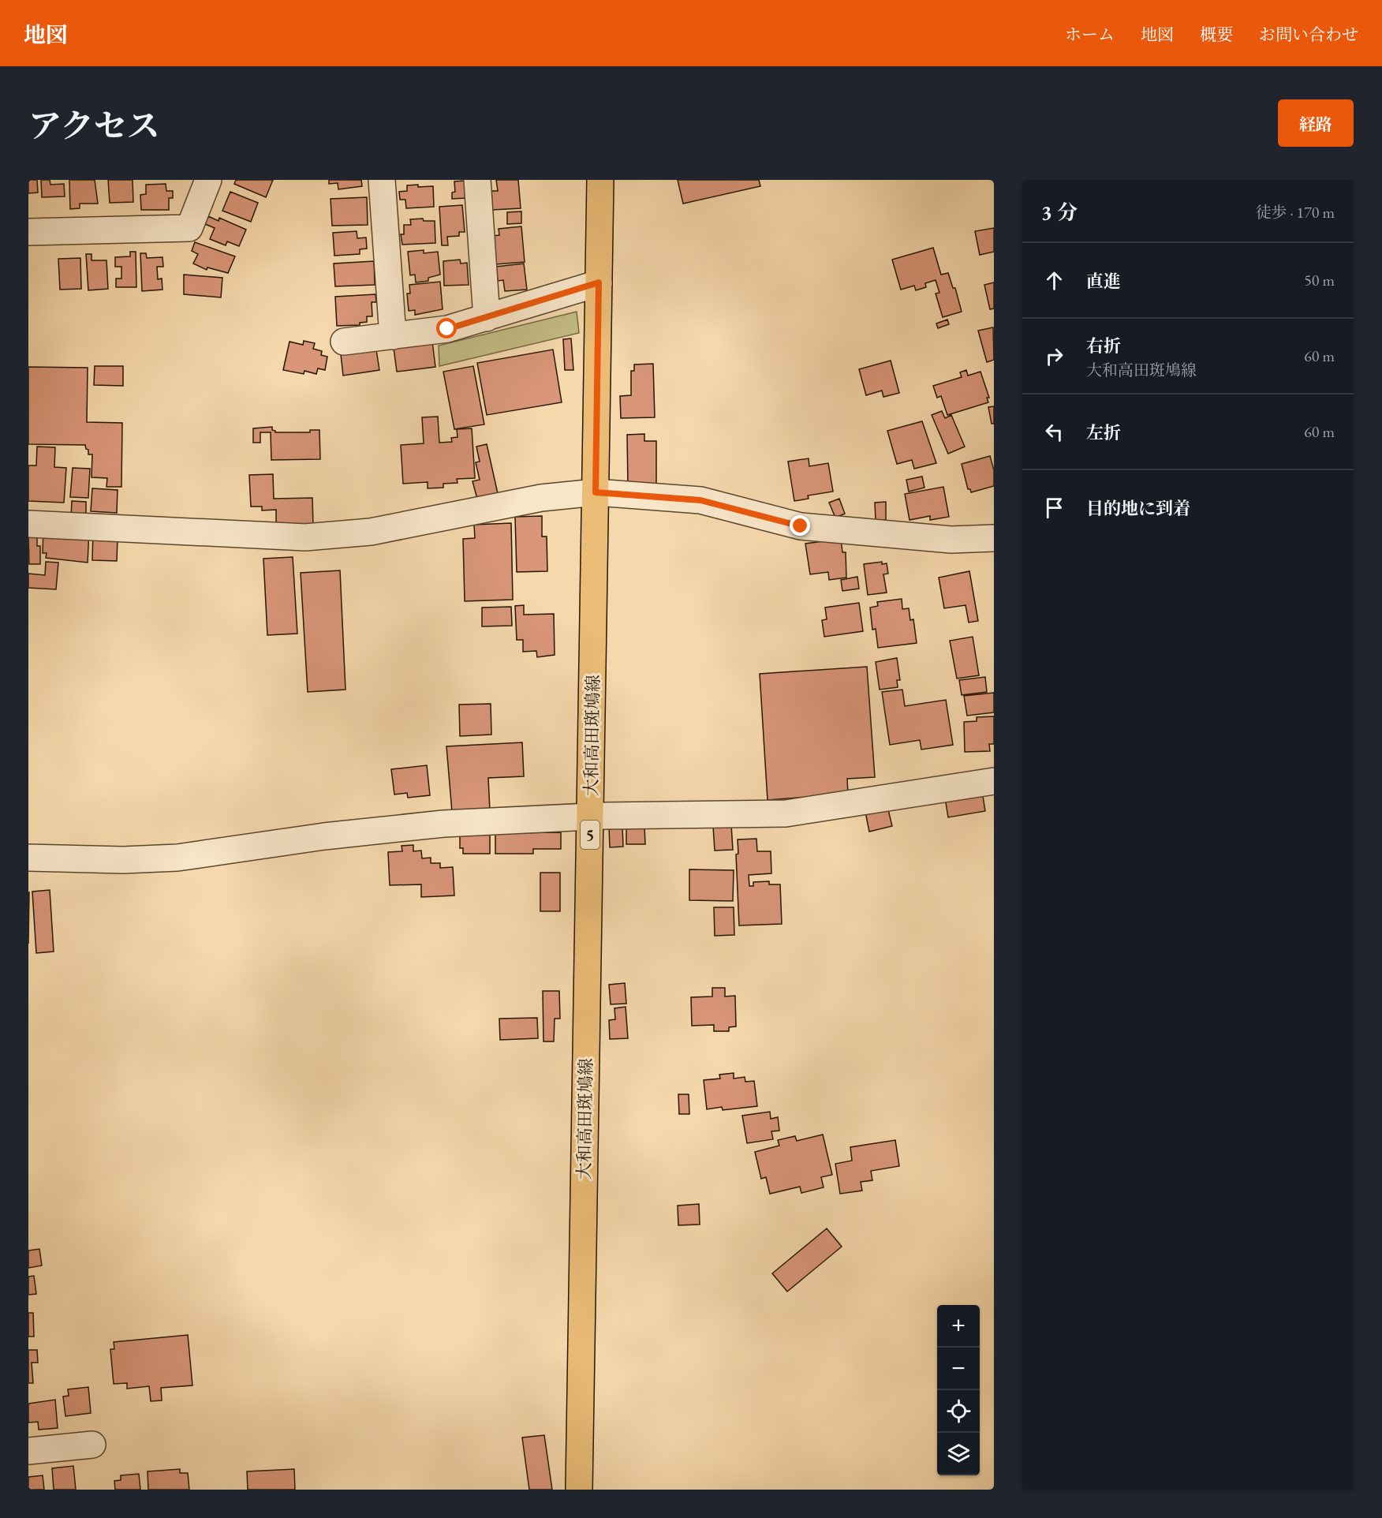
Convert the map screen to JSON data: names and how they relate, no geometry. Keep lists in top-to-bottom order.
{
  "streets": {
    "main road": ["大和高田斑鳩線", "5"]
  },
  "page": {
    "header": "地図",
    "nav": [
      "ホーム",
      "地図",
      "概要",
      "お問い合わせ"
    ],
    "title": "アクセス",
    "buttons": "経路",
    "heading": ["3 分", "徒歩 · 170 m"],
    "list": [
      ["直進", "50 m"],
      ["右折", "大和高田斑鳩線", "60 m"],
      ["左折", "60 m"],
      "目的地に到着"
    ],
    "map_buttons": ["+", "−"]
  }
}
